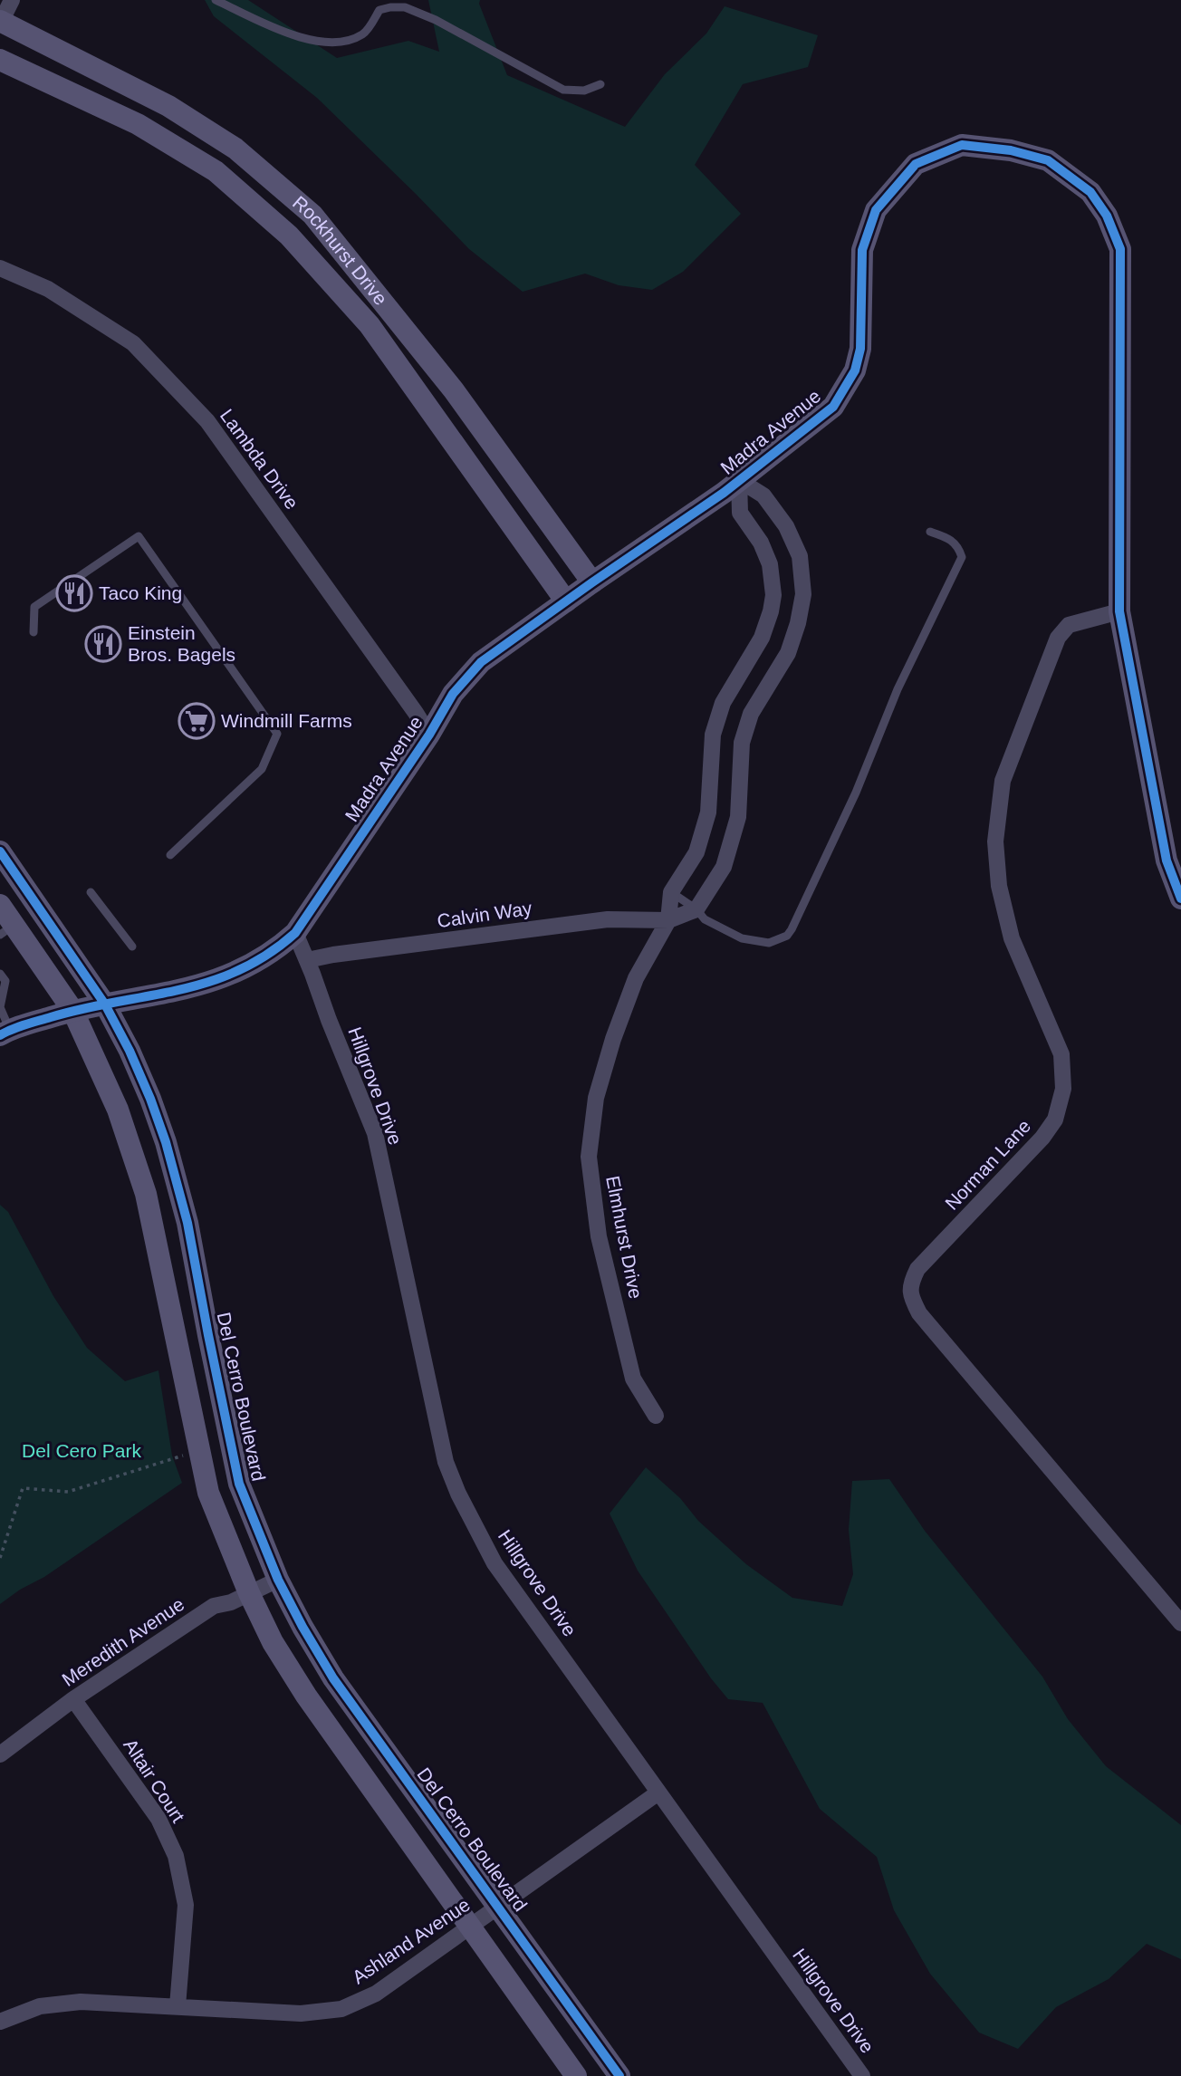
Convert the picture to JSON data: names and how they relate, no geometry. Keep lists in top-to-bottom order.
{
  "streets": {
    "street": [
      "Rockhurst Drive",
      "Madra Avenue",
      "Lambda Drive",
      "Calvin Way",
      "Hillgrove Drive",
      "Norman Lane",
      "Elmhurst Drive",
      "Del Cerro Boulevard",
      "Meredith Avenue",
      "Altair Court",
      "Ashland Avenue"
    ]
  },
  "crossings": [
    ["Rockhurst Drive", "Madra Avenue"],
    ["Madra Avenue", "Lambda Drive"],
    ["Madra Avenue", "Hillgrove Drive"],
    ["Madra Avenue", "Norman Lane"],
    ["Madra Avenue", "Elmhurst Drive"],
    ["Madra Avenue", "Del Cerro Boulevard"],
    ["Calvin Way", "Hillgrove Drive"],
    ["Calvin Way", "Elmhurst Drive"],
    ["Hillgrove Drive", "Ashland Avenue"],
    ["Del Cerro Boulevard", "Meredith Avenue"],
    ["Del Cerro Boulevard", "Ashland Avenue"],
    ["Meredith Avenue", "Altair Court"],
    ["Altair Court", "Ashland Avenue"]
  ],
  "parks": ["Del Cero Park"],
  "places": {
    "restaurant": ["Taco King", "Einstein Bros. Bagels"],
    "supermarket": ["Windmill Farms"]
  }
}
